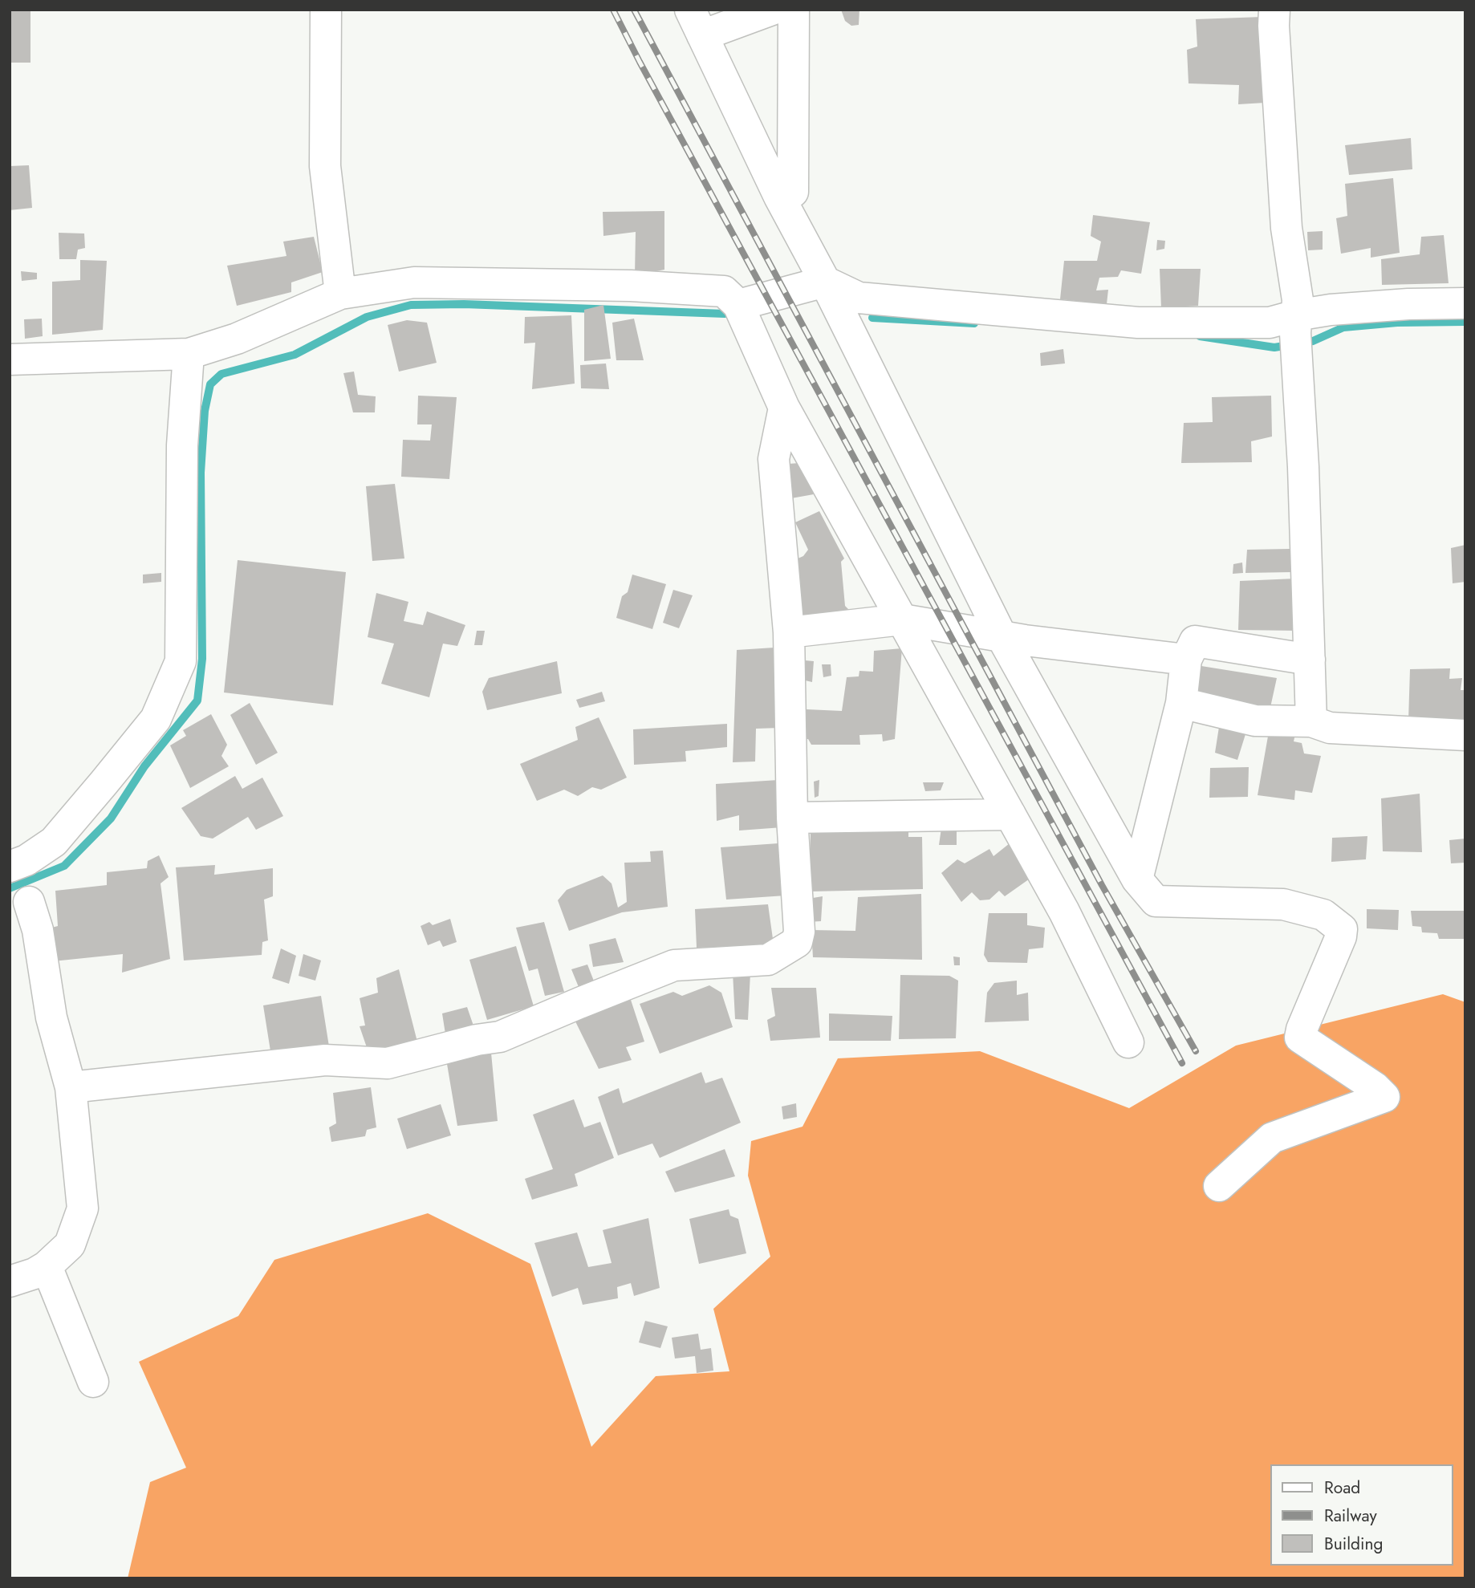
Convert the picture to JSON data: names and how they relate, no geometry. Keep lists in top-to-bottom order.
{
  "legend": ["Road", "Railway", "Building"]
}
